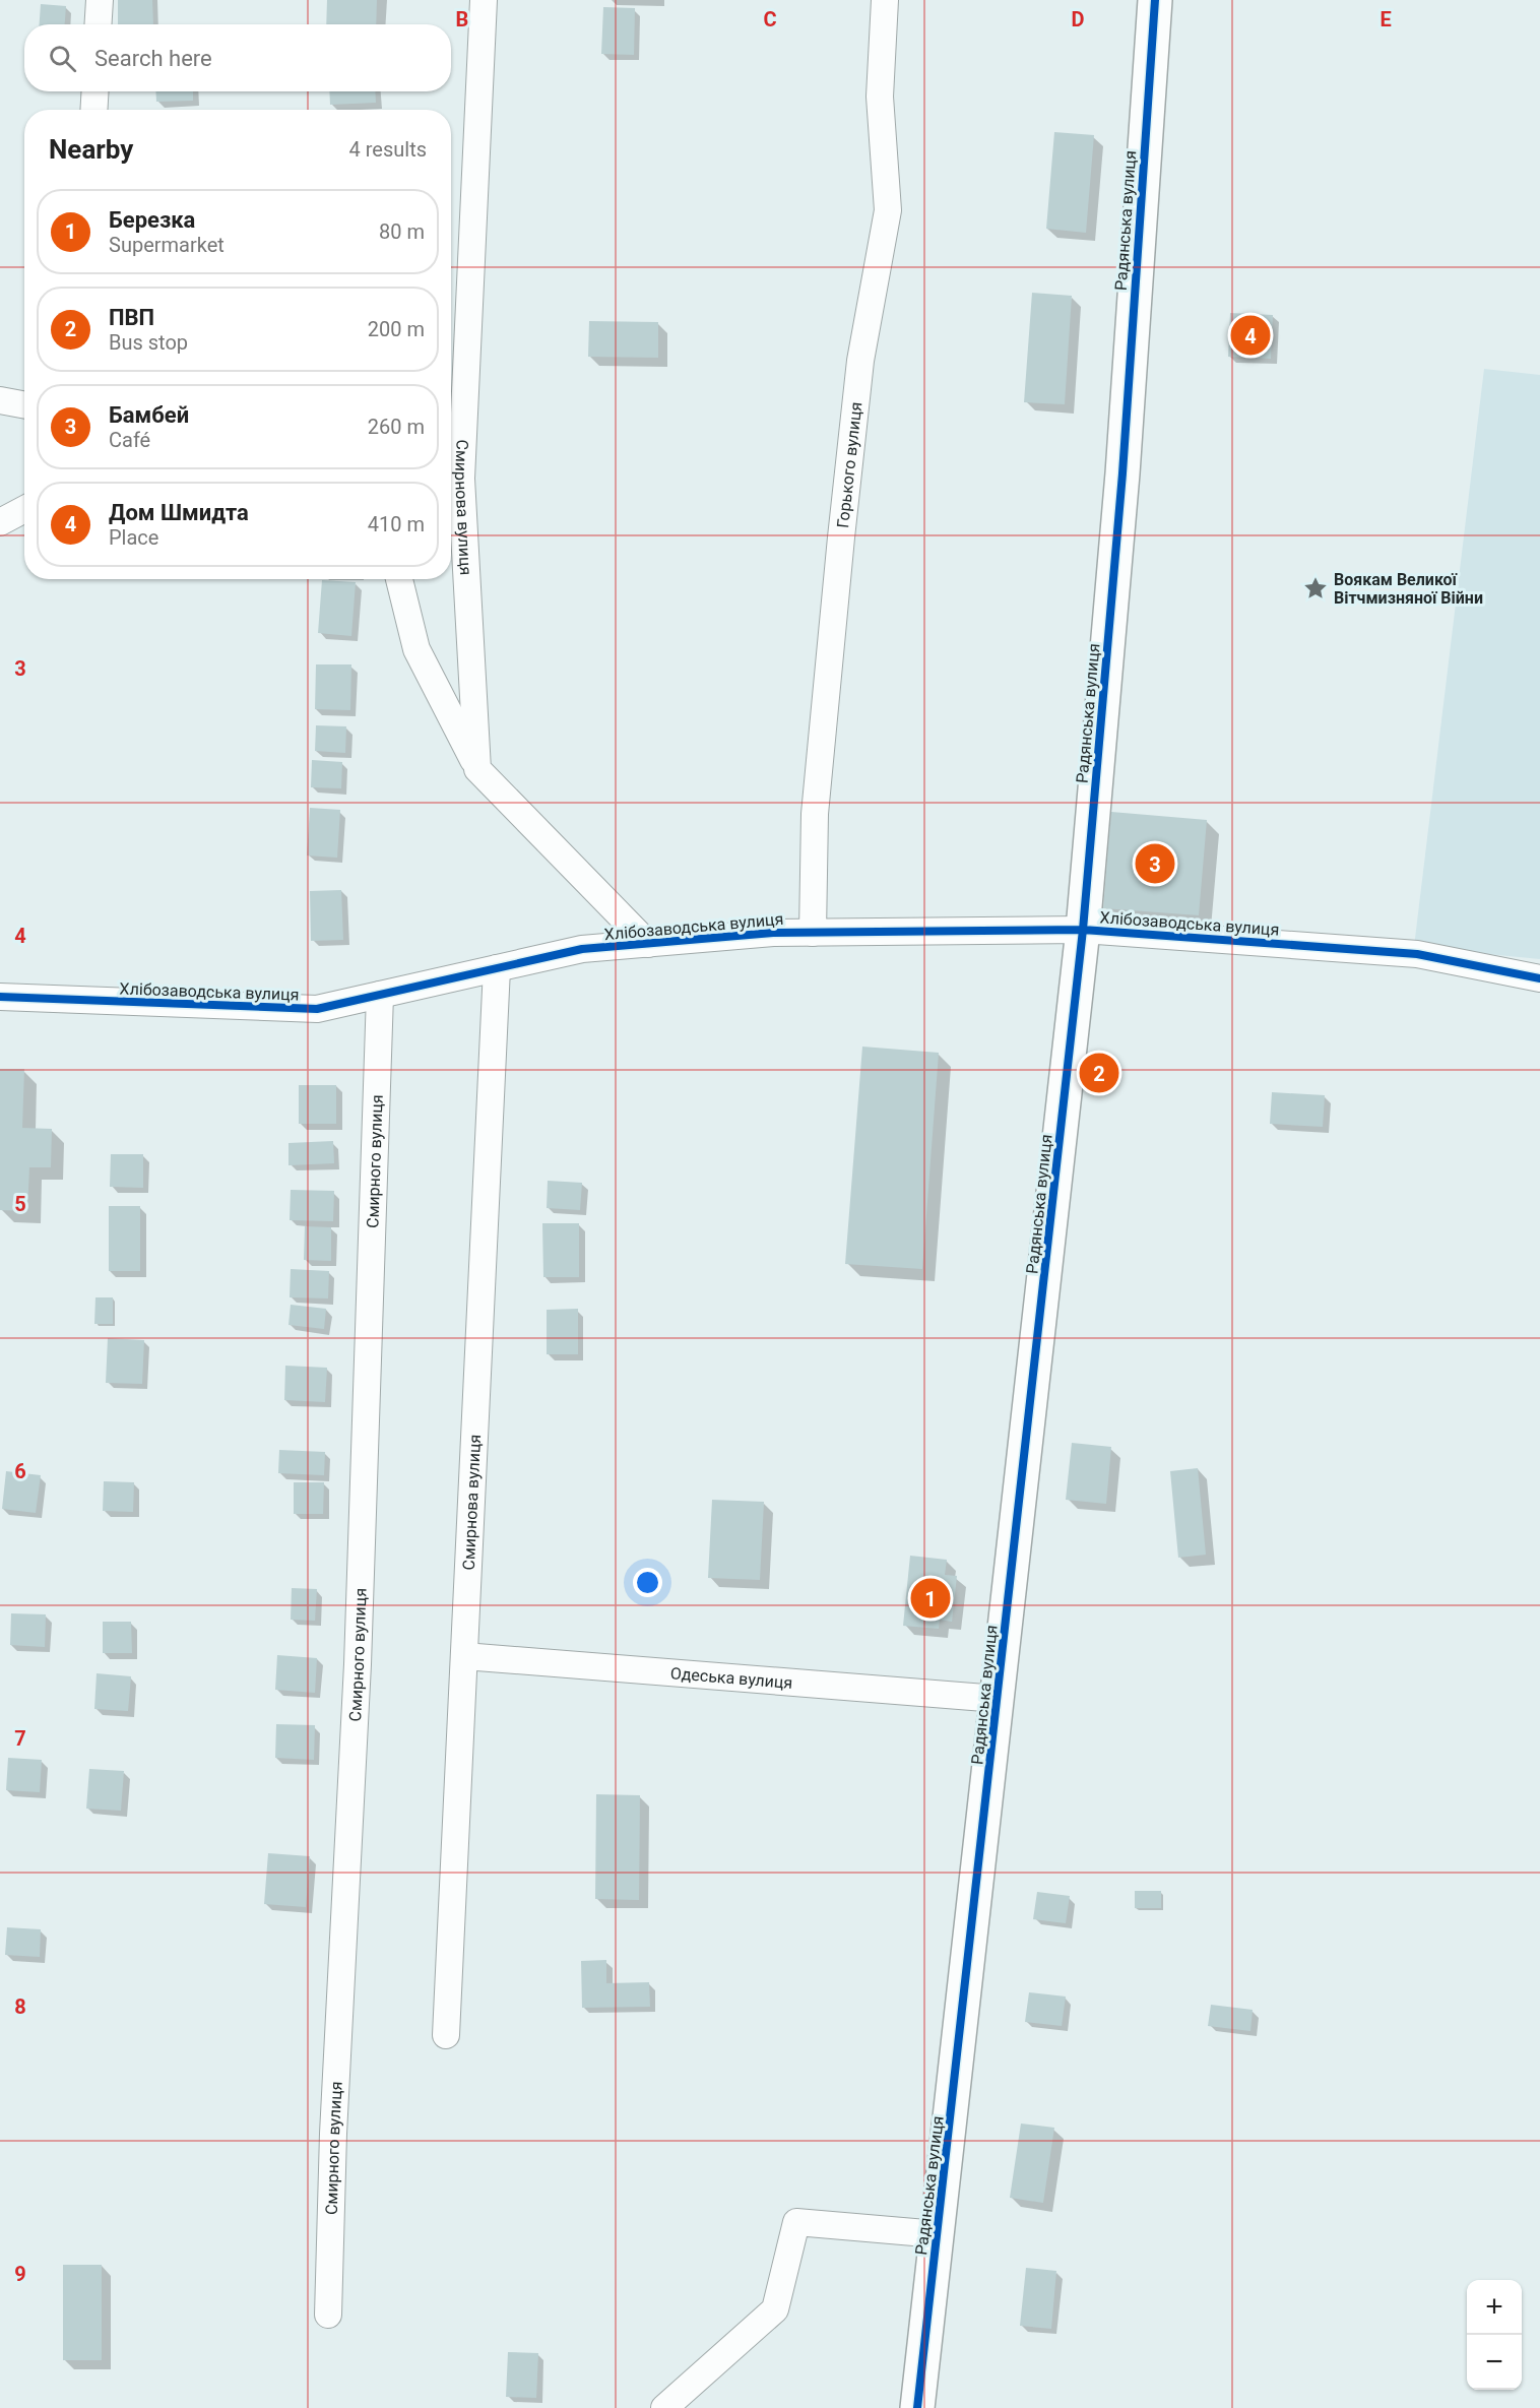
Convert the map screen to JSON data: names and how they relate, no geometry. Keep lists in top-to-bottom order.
{
  "streets": {
    "street": [
      "Радянська вулиця",
      "Горького вулиця",
      "Смирнова вулиця",
      "Хлібозаводська вулиця",
      "Смирного вулиця",
      "Одеська вулиця"
    ]
  },
  "crossings": [
    ["Радянська вулиця", "Хлібозаводська вулиця"],
    ["Радянська вулиця", "Одеська вулиця"],
    ["Горького вулиця", "Хлібозаводська вулиця"],
    ["Смирнова вулиця", "Хлібозаводська вулиця"],
    ["Смирнова вулиця", "Одеська вулиця"],
    ["Хлібозаводська вулиця", "Смирного вулиця"]
  ],
  "places": {
    "place": ["Воякам Великої Вітчмизняної Війни"]
  },
  "page": {
    "search": "Search here",
    "heading": ["Nearby", "4 results"],
    "list": [
      {
        "mark": "1",
        "name": "Березка",
        "note": "Supermarket",
        "value": "80 m"
      },
      {
        "mark": "2",
        "name": "ПВП",
        "note": "Bus stop",
        "value": "200 m"
      },
      {
        "mark": "3",
        "name": "Бамбей",
        "note": "Café",
        "value": "260 m"
      },
      {
        "mark": "4",
        "name": "Дом Шмидта",
        "note": "Place",
        "value": "410 m"
      }
    ],
    "pins": [
      "4",
      "3",
      "2",
      "1"
    ],
    "map_buttons": ["+", "−"]
  },
  "grid": {
    "columns": [
      "B",
      "C",
      "D",
      "E"
    ],
    "rows": [
      "3",
      "4",
      "5",
      "6",
      "7",
      "8",
      "9"
    ]
  }
}
